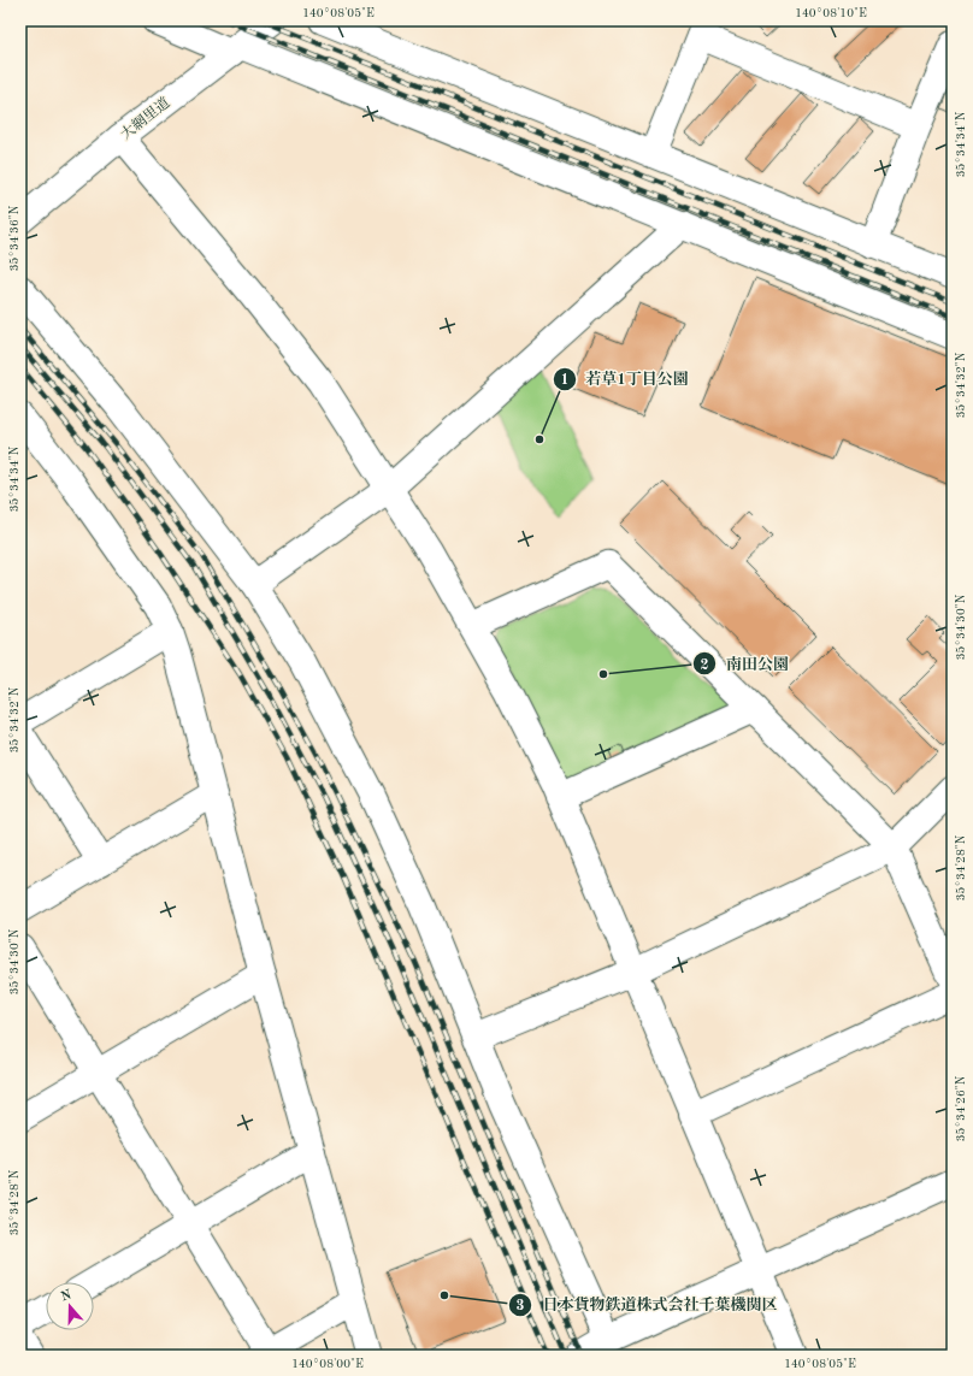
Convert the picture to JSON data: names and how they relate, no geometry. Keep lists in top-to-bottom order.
{
  "streets": {
    "street": ["大網里道"]
  },
  "places": ["若草1丁目公園", "南田公園", "日本貨物鉄道株式会社千葉機関区"],
  "north": "top",
  "coordinates": [
    "140°08'05\"E",
    "140°08'10\"E",
    "35°34'34\"N",
    "35°34'36\"N",
    "35°34'32\"N",
    "35°34'30\"N",
    "35°34'28\"N",
    "35°34'26\"N",
    "140°08'00\"E"
  ]
}
